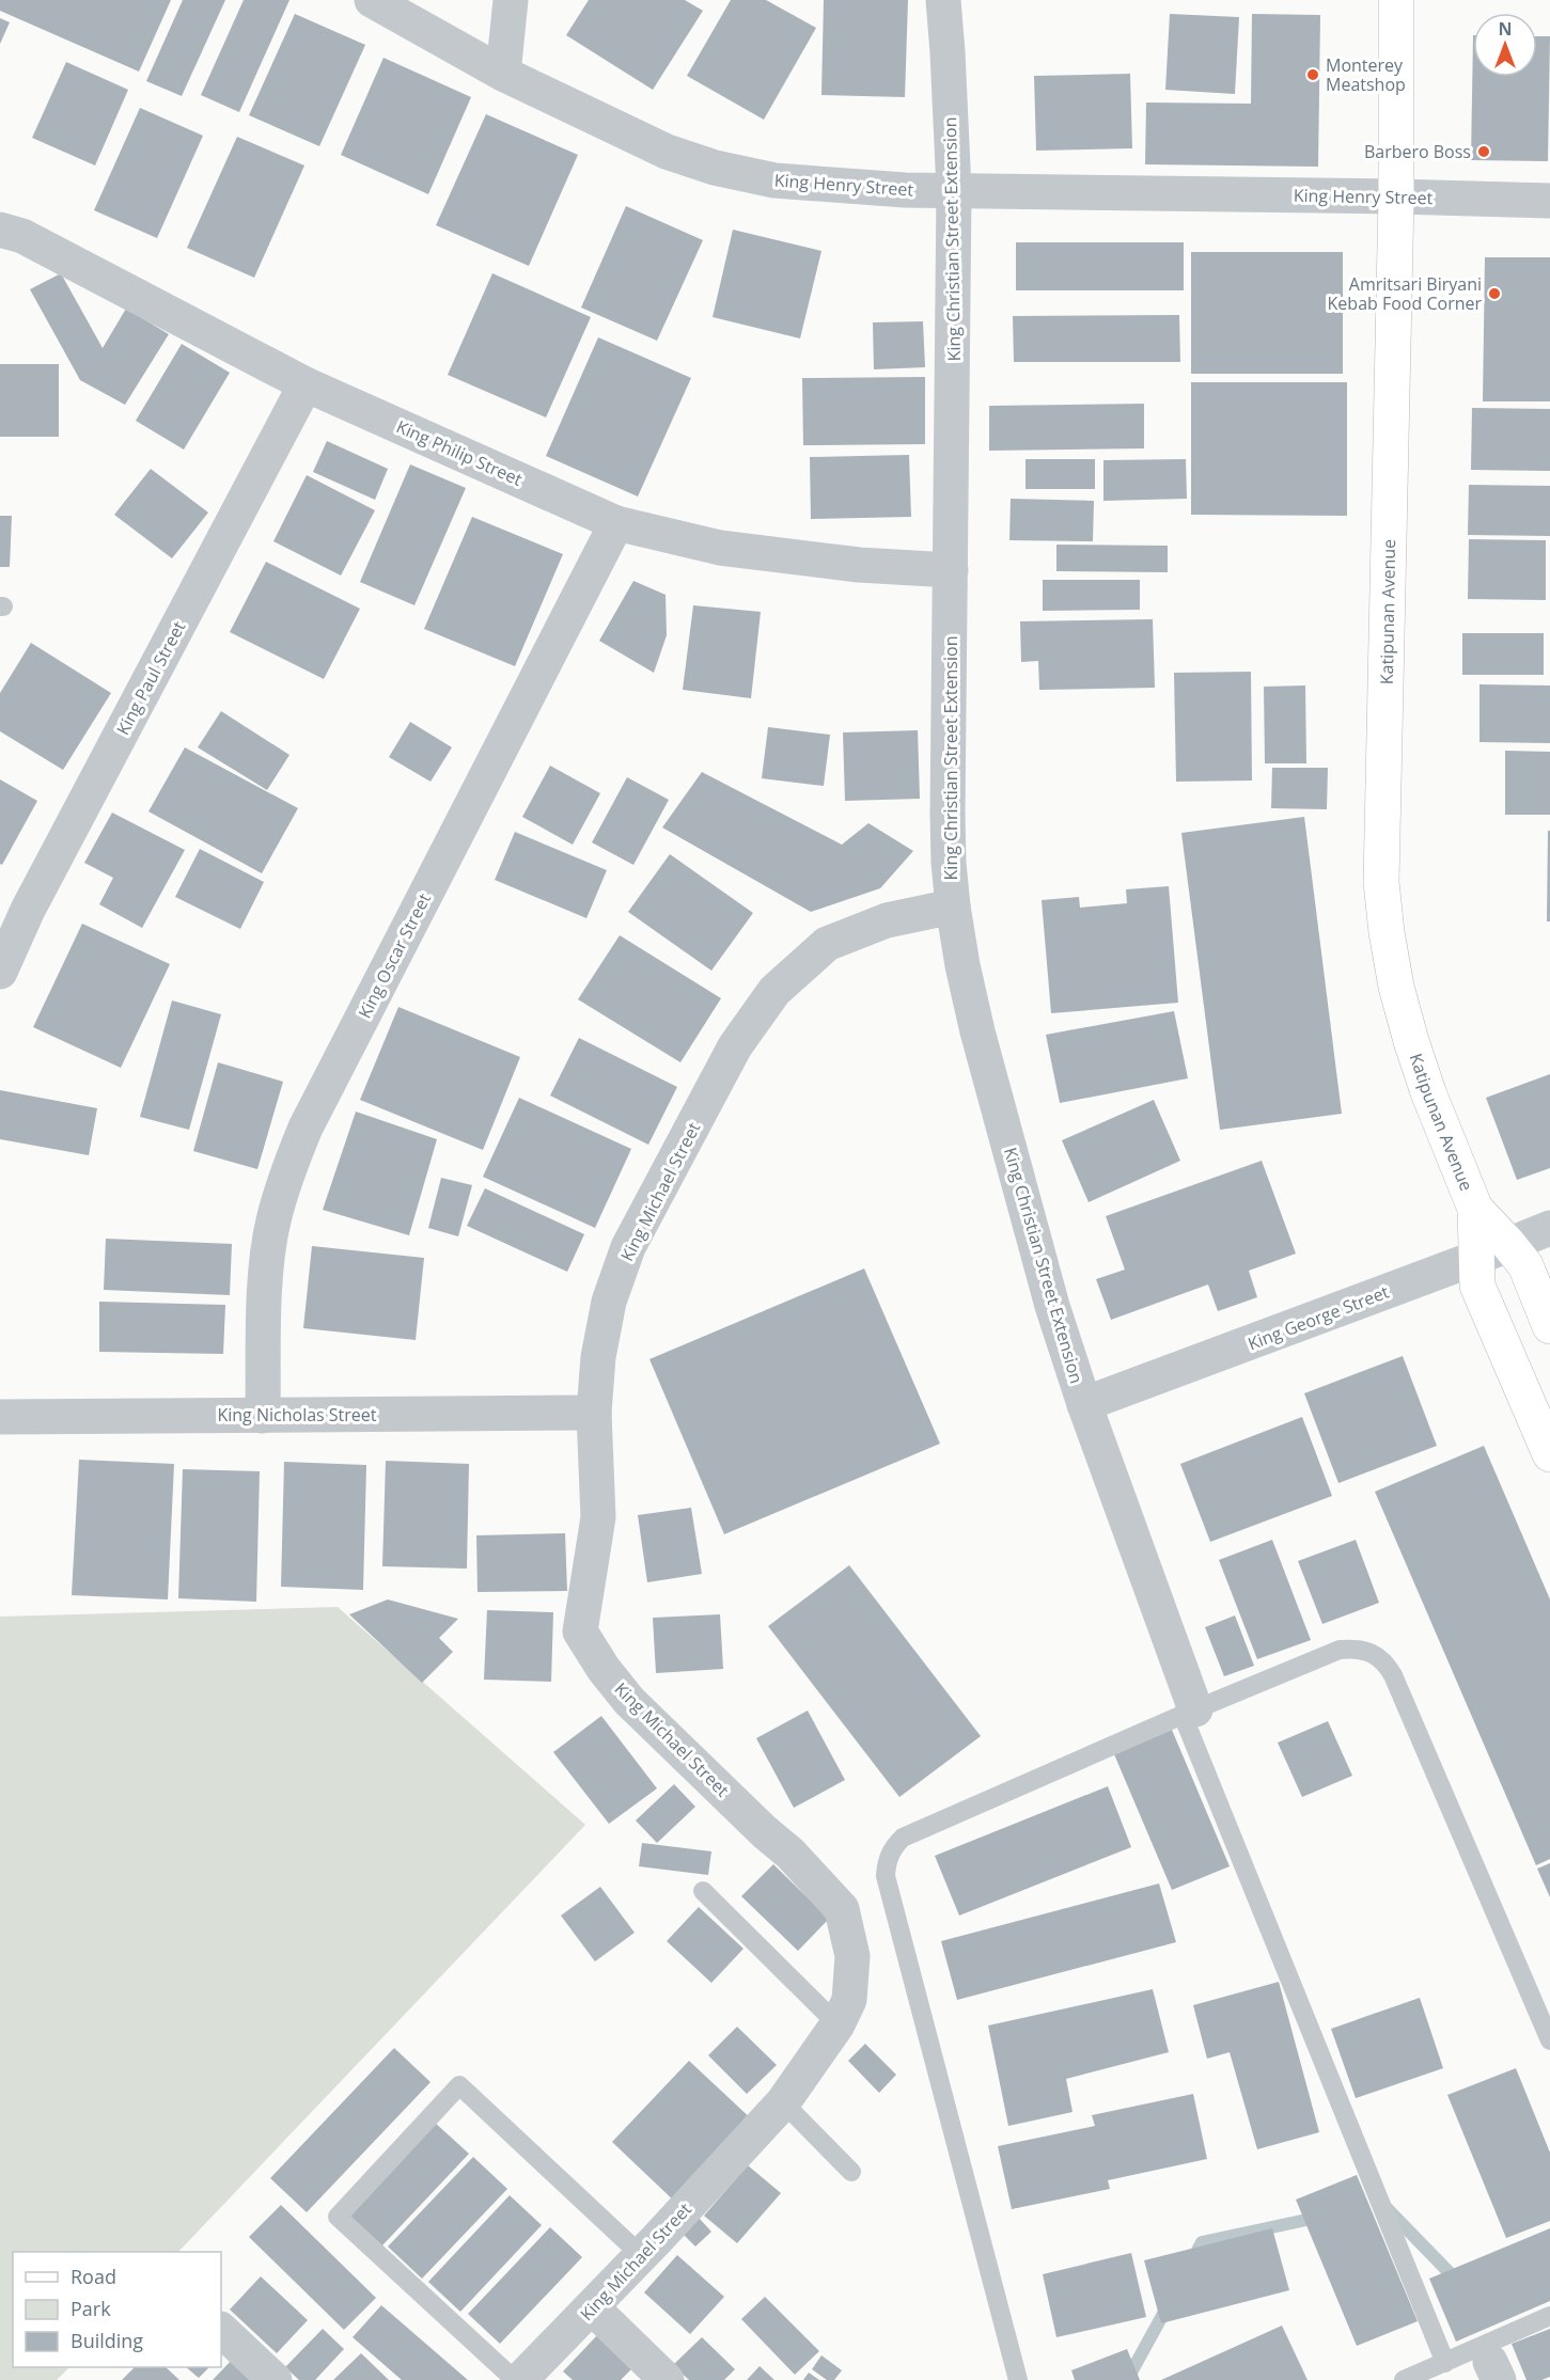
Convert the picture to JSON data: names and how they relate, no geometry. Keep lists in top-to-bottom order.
{
  "streets": {
    "main road": ["Katipunan Avenue"],
    "street": [
      "King Henry Street",
      "King Christian Street Extension",
      "King Philip Street",
      "King Paul Street",
      "King Oscar Street",
      "King Michael Street",
      "King George Street",
      "King Nicholas Street"
    ]
  },
  "crossings": [
    ["King Henry Street", "King Christian Street Extension"],
    ["King Henry Street", "Katipunan Avenue"],
    ["King Christian Street Extension", "King Philip Street"],
    ["King Christian Street Extension", "King Michael Street"],
    ["King Christian Street Extension", "King George Street"],
    ["King Philip Street", "King Paul Street"],
    ["King Philip Street", "King Oscar Street"],
    ["Katipunan Avenue", "King George Street"],
    ["King Oscar Street", "King Nicholas Street"],
    ["King Michael Street", "King Nicholas Street"]
  ],
  "places": ["Monterey Meatshop", "Barbero Boss", "Amritsari Biryani Kebab Food Corner"],
  "legend": ["Road", "Park", "Building"],
  "north": "top"
}
